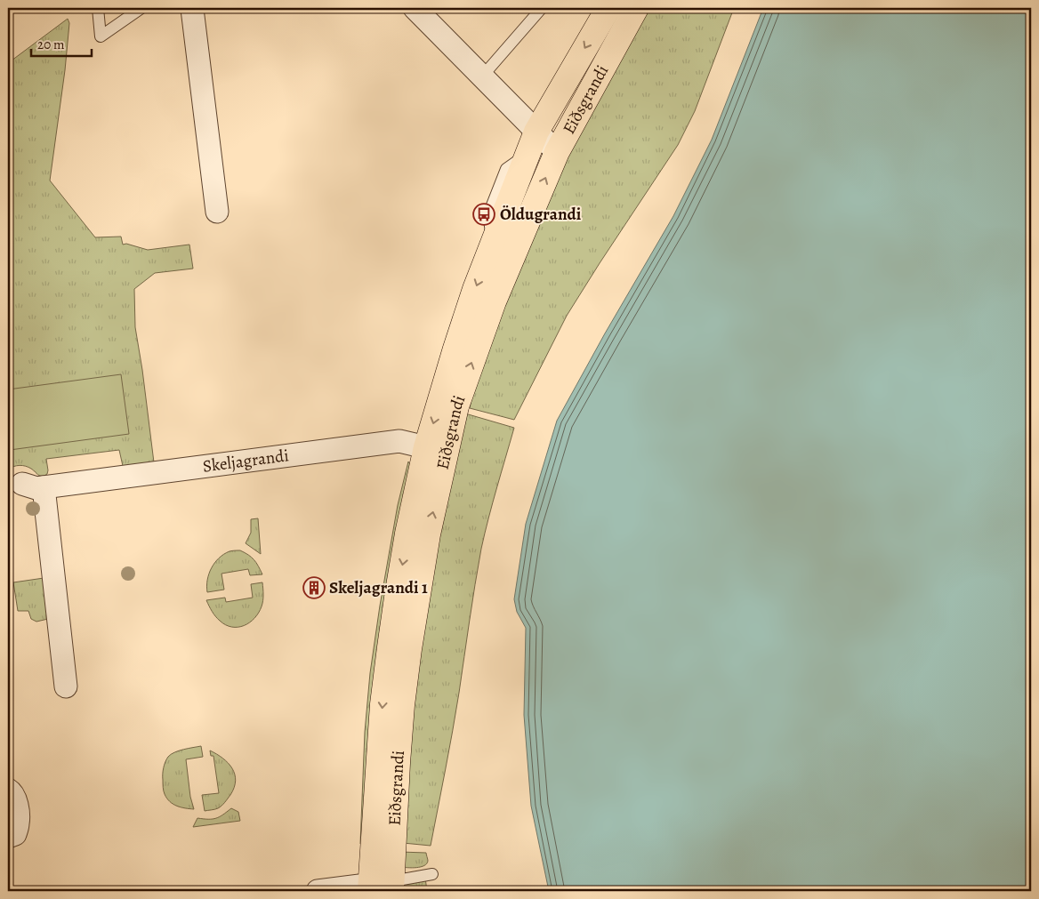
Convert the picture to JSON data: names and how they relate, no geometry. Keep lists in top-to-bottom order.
{
  "streets": {
    "main road": ["Eiðsgrandi"],
    "street": ["Skeljagrandi"]
  },
  "crossings": [
    ["Eiðsgrandi", "Skeljagrandi"]
  ],
  "places": {
    "bus stop": ["Öldugrandi"],
    "building": ["Skeljagrandi 1"]
  },
  "scale_bar": "20 m"
}
